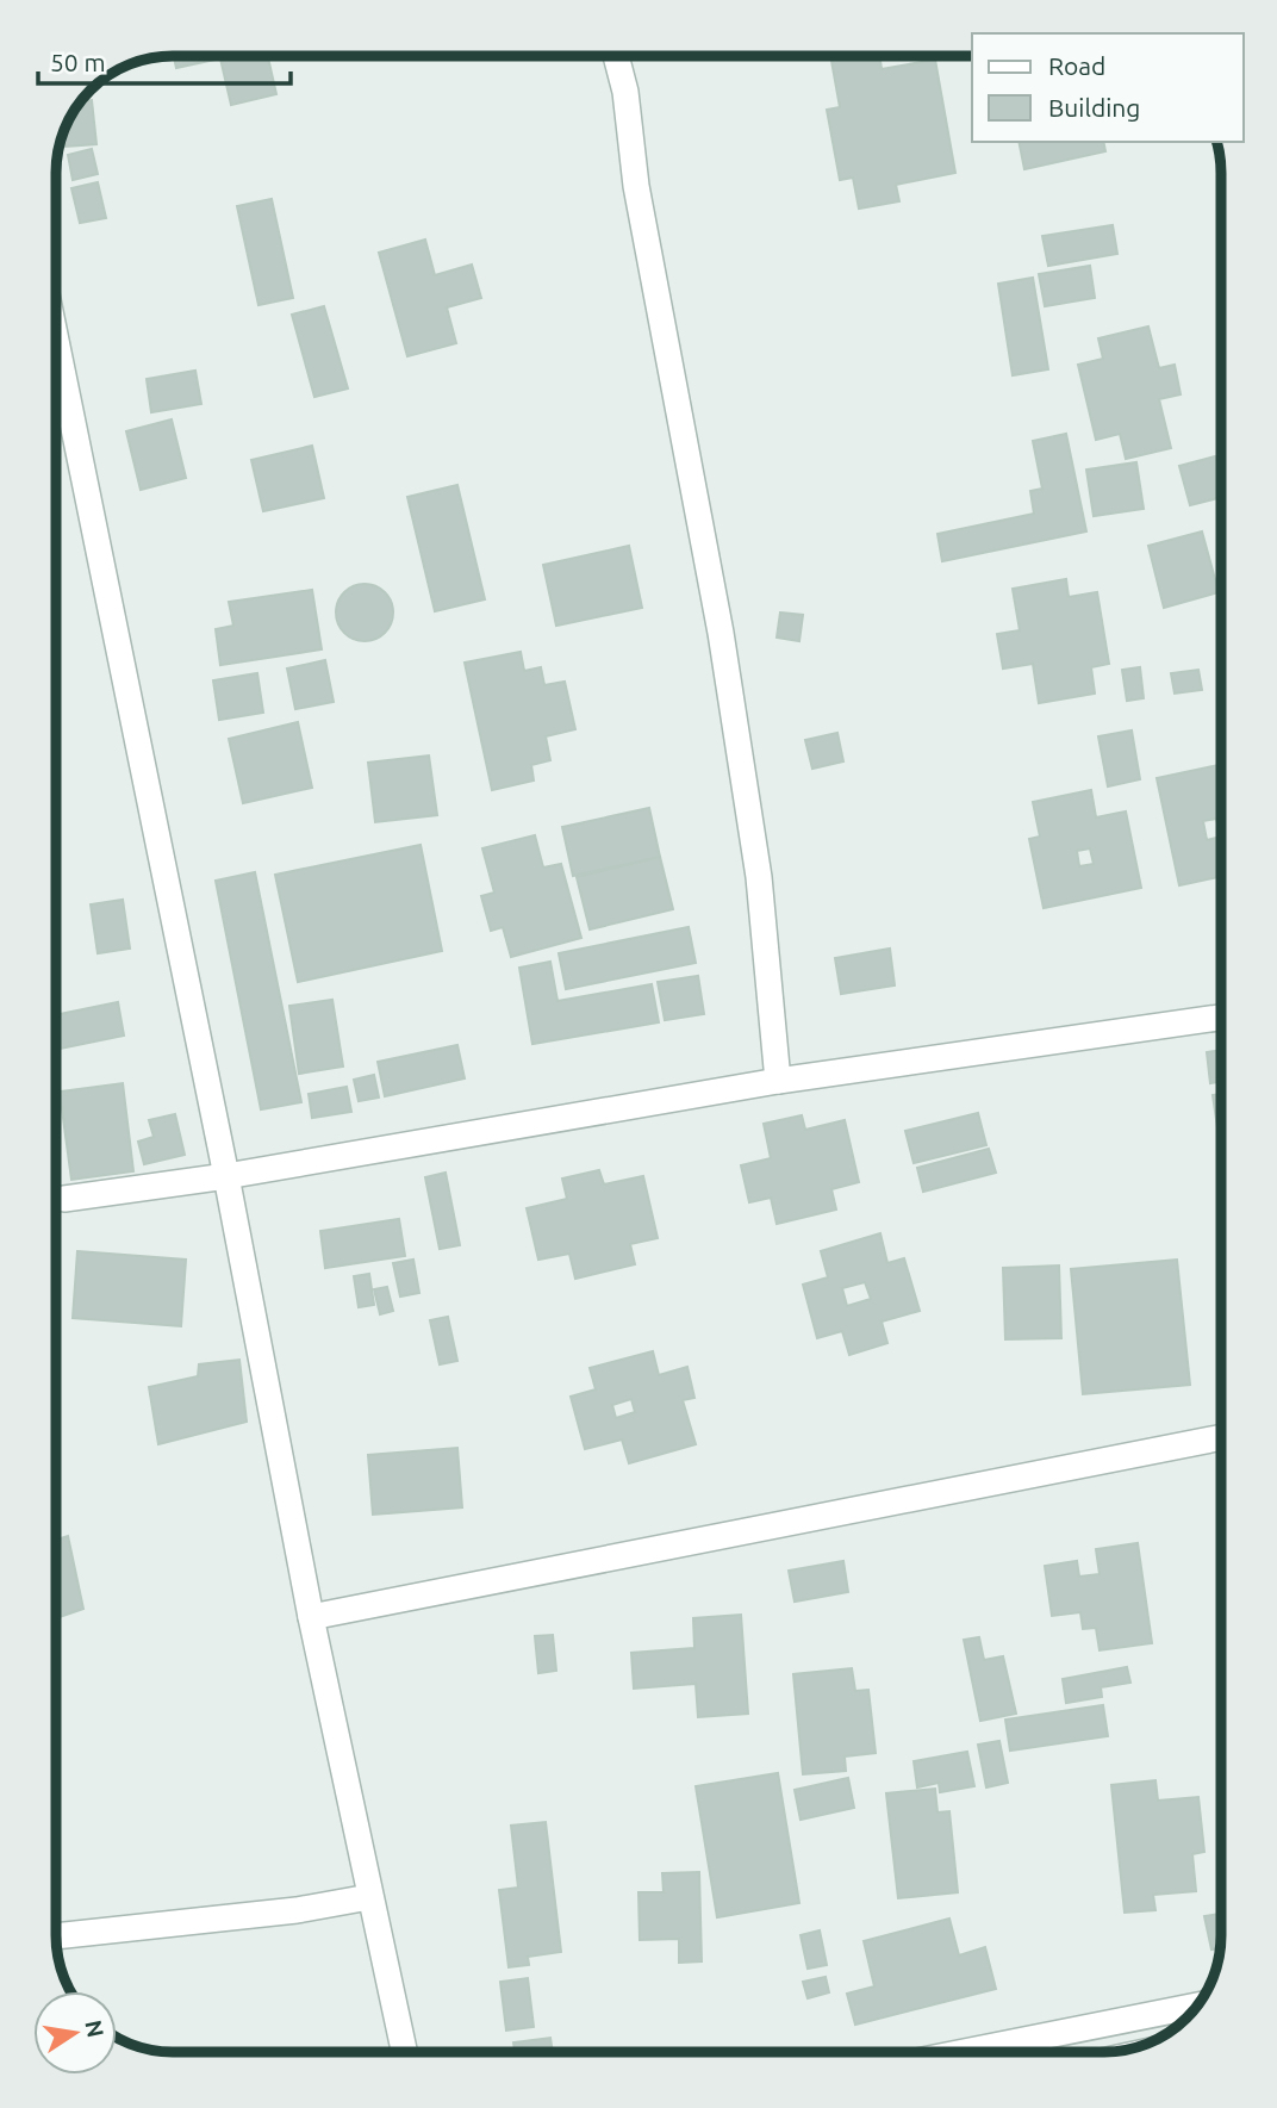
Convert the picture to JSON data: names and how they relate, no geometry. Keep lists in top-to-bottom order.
{
  "legend": ["Road", "Building"],
  "scale_bar": "50 m",
  "north": "right"
}
